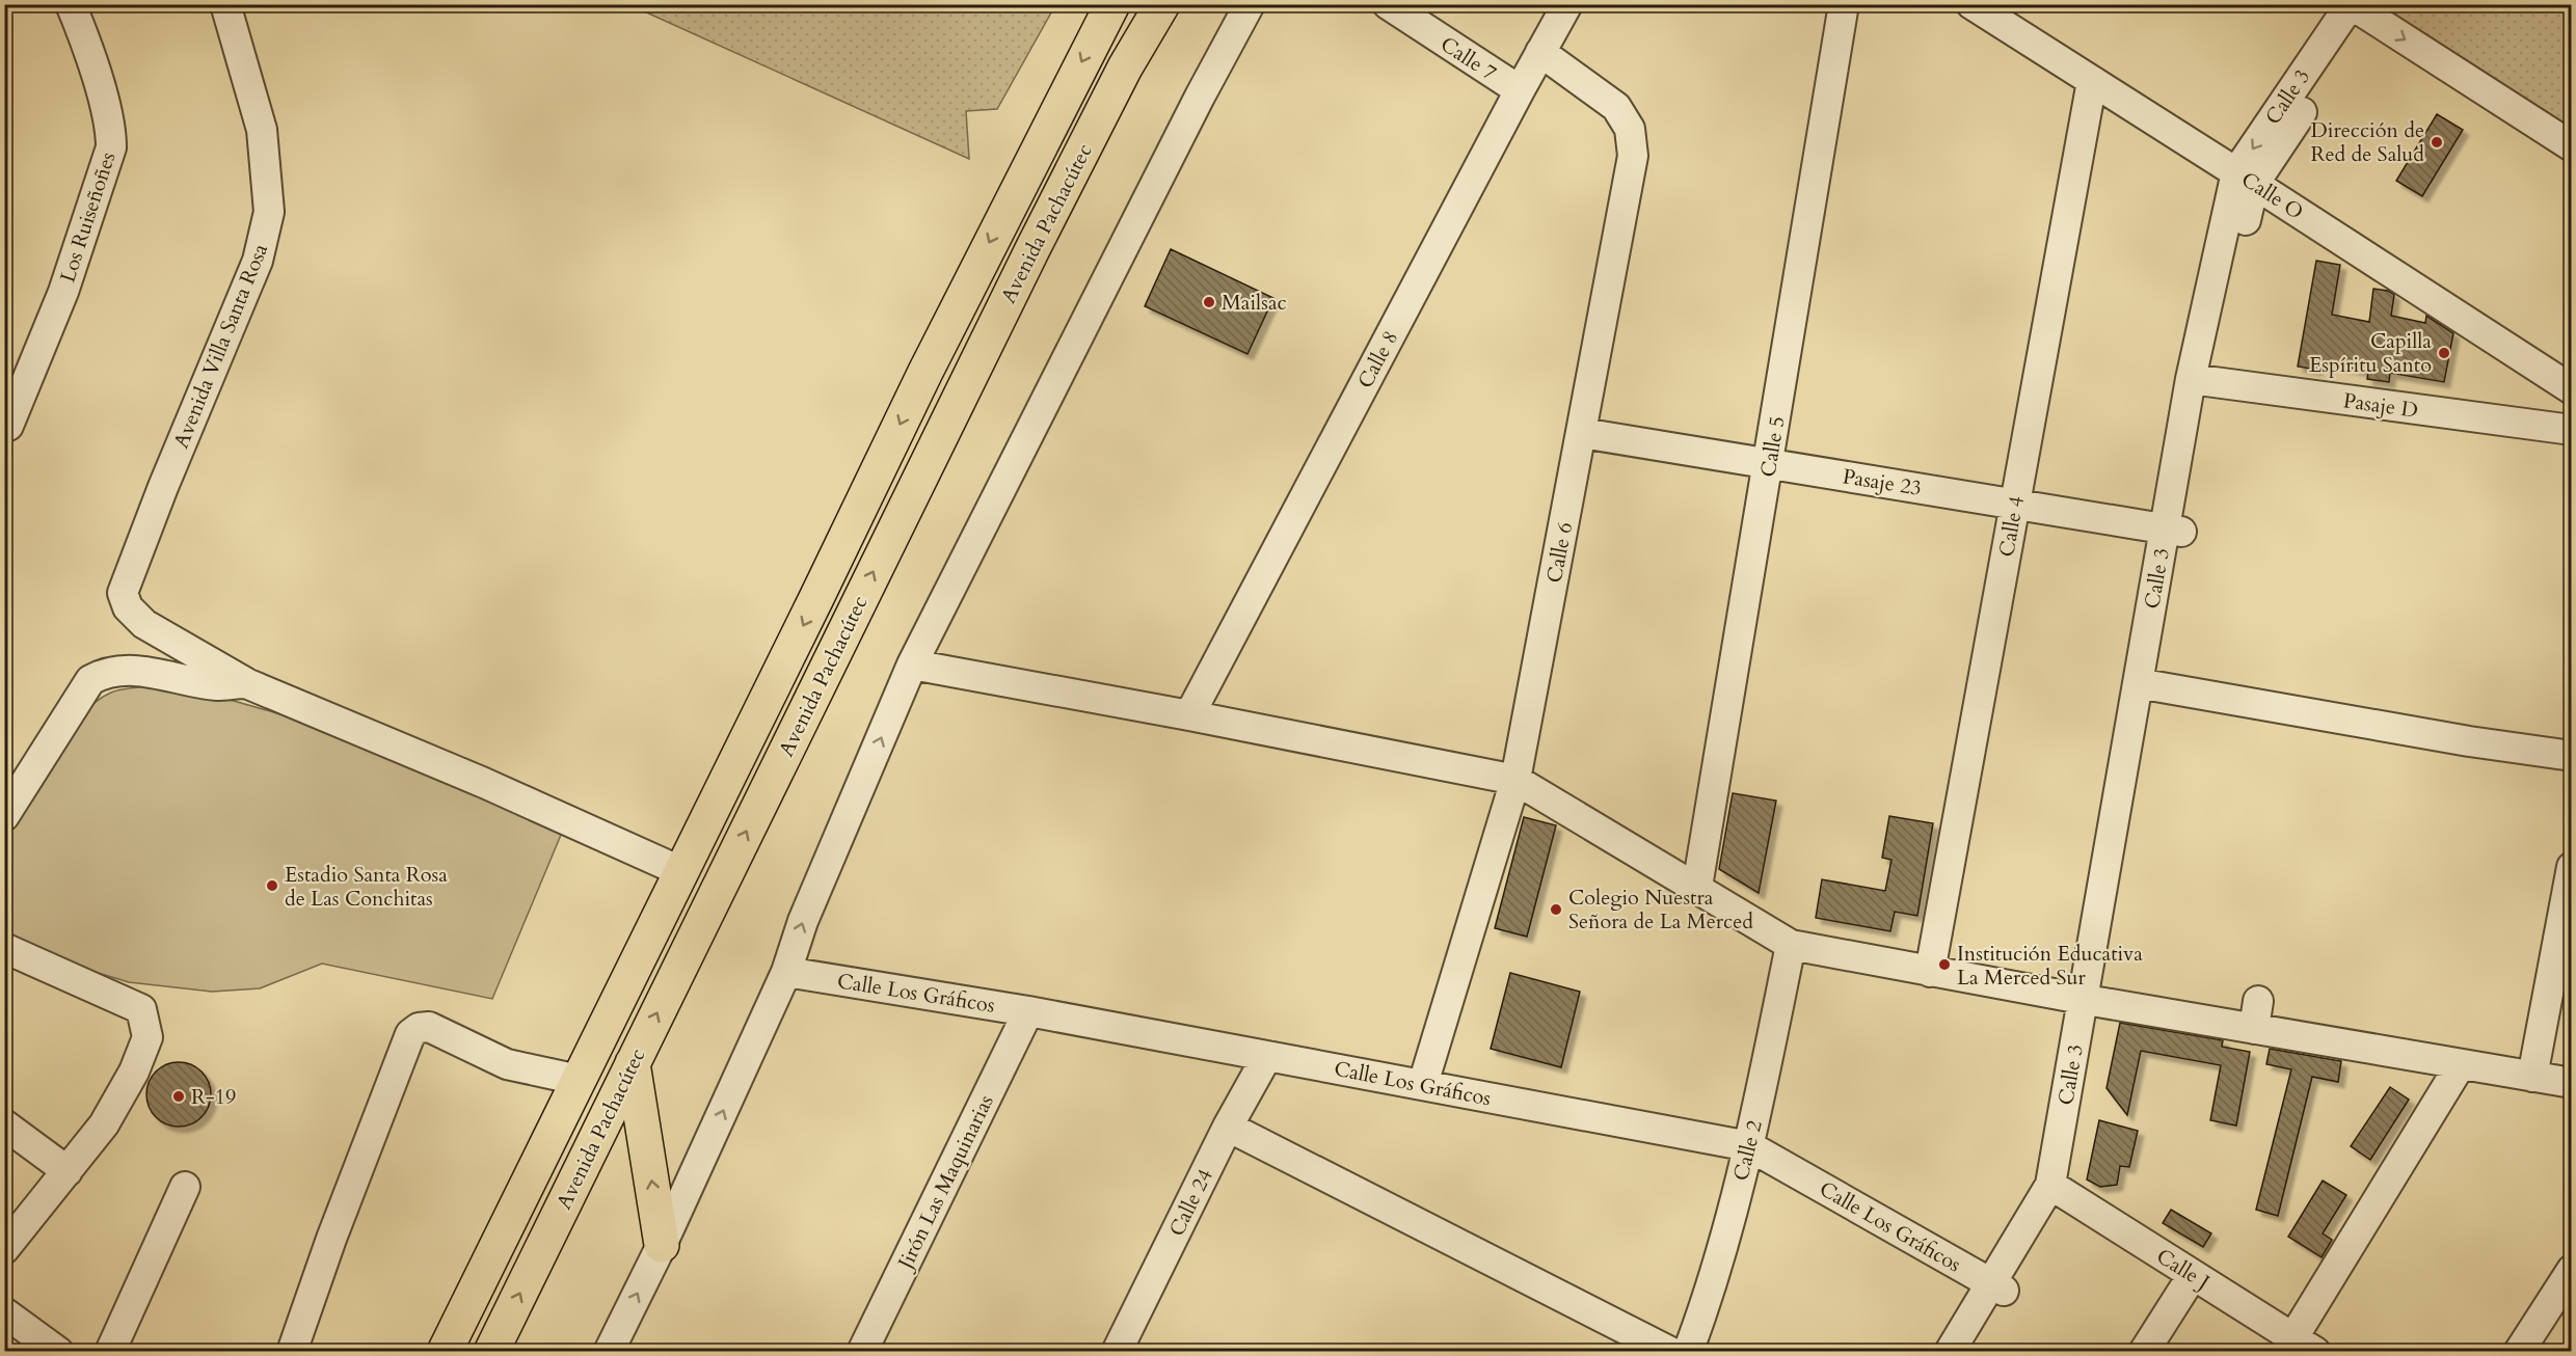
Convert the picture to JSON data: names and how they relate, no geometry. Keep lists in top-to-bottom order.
{
  "streets": {
    "main road": ["Avenida Pachacútec"],
    "street": [
      "Calle 7",
      "Calle 3",
      "Calle O",
      "Los Ruiseñoñes",
      "Avenida Villa Santa Rosa",
      "Calle 8",
      "Pasaje D",
      "Calle 5",
      "Pasaje 23",
      "Calle 4",
      "Calle 6",
      "Calle Los Gráficos",
      "Calle 2",
      "Jirón Las Maquinarias",
      "Calle 24",
      "Calle J"
    ]
  },
  "crossings": [
    ["Calle 7", "Calle 8"],
    ["Calle 3", "Calle O"],
    ["Calle 3", "Pasaje D"],
    ["Calle 3", "Pasaje 23"],
    ["Calle 3", "Calle J"],
    ["Calle O", "Calle 4"],
    ["Calle 8", "Calle 6"],
    ["Calle 5", "Pasaje 23"],
    ["Pasaje 23", "Calle 4"],
    ["Pasaje 23", "Calle 6"],
    ["Calle 6", "Calle Los Gráficos"],
    ["Calle Los Gráficos", "Calle 2"],
    ["Calle Los Gráficos", "Jirón Las Maquinarias"],
    ["Calle Los Gráficos", "Calle 24"]
  ],
  "places": [
    "Dirección de Red de Salud",
    "Mailsac",
    "Capilla Espíritu Santo",
    "Estadio Santa Rosa de Las Conchitas",
    "Colegio Nuestra Señora de La Merced",
    "Institución Educativa La Merced Sur",
    "R-19"
  ]
}
